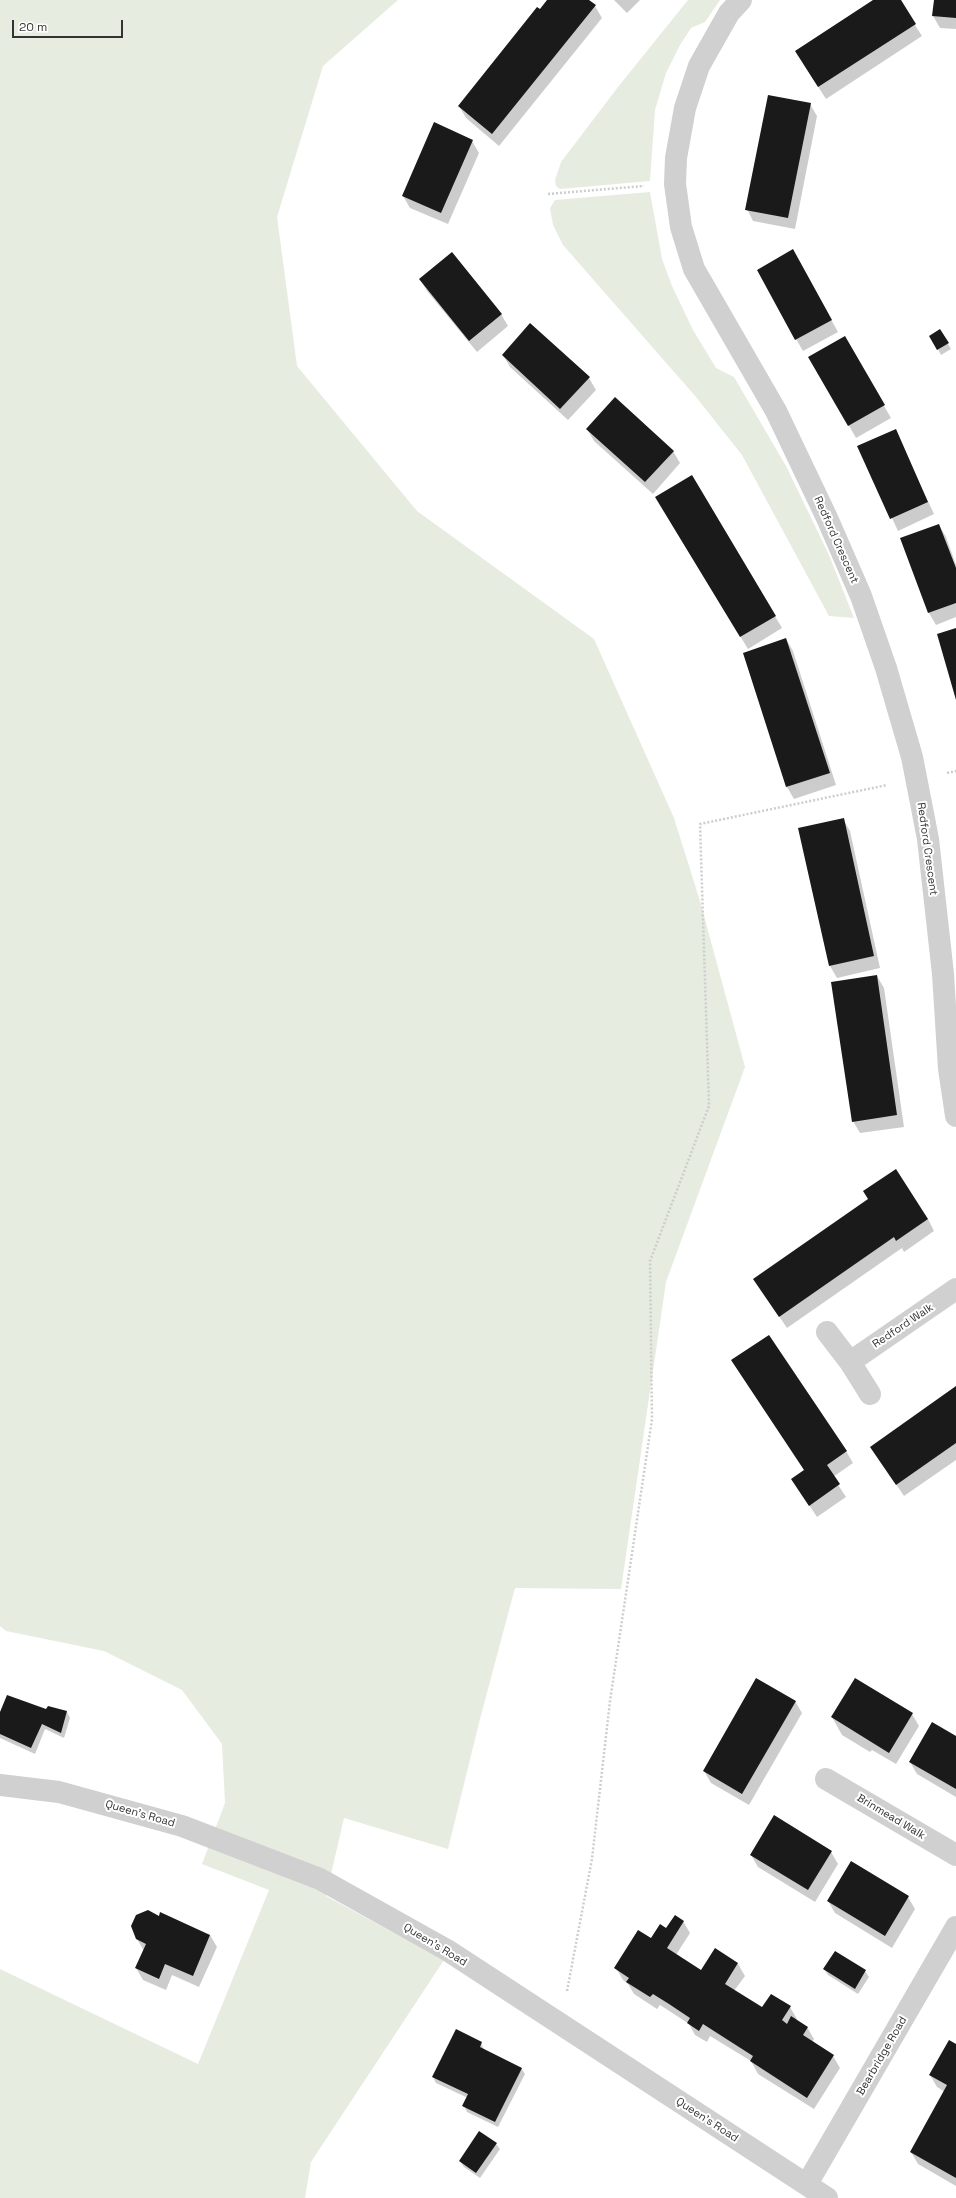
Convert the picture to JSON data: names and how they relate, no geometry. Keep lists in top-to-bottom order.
{
  "streets": {
    "street": [
      "Redford Crescent",
      "Redford Walk",
      "Queen's Road",
      "Brinmead Walk",
      "Bearbridge Road"
    ]
  },
  "crossings": [
    ["Queen's Road", "Bearbridge Road"]
  ],
  "scale_bar": "20 m"
}
